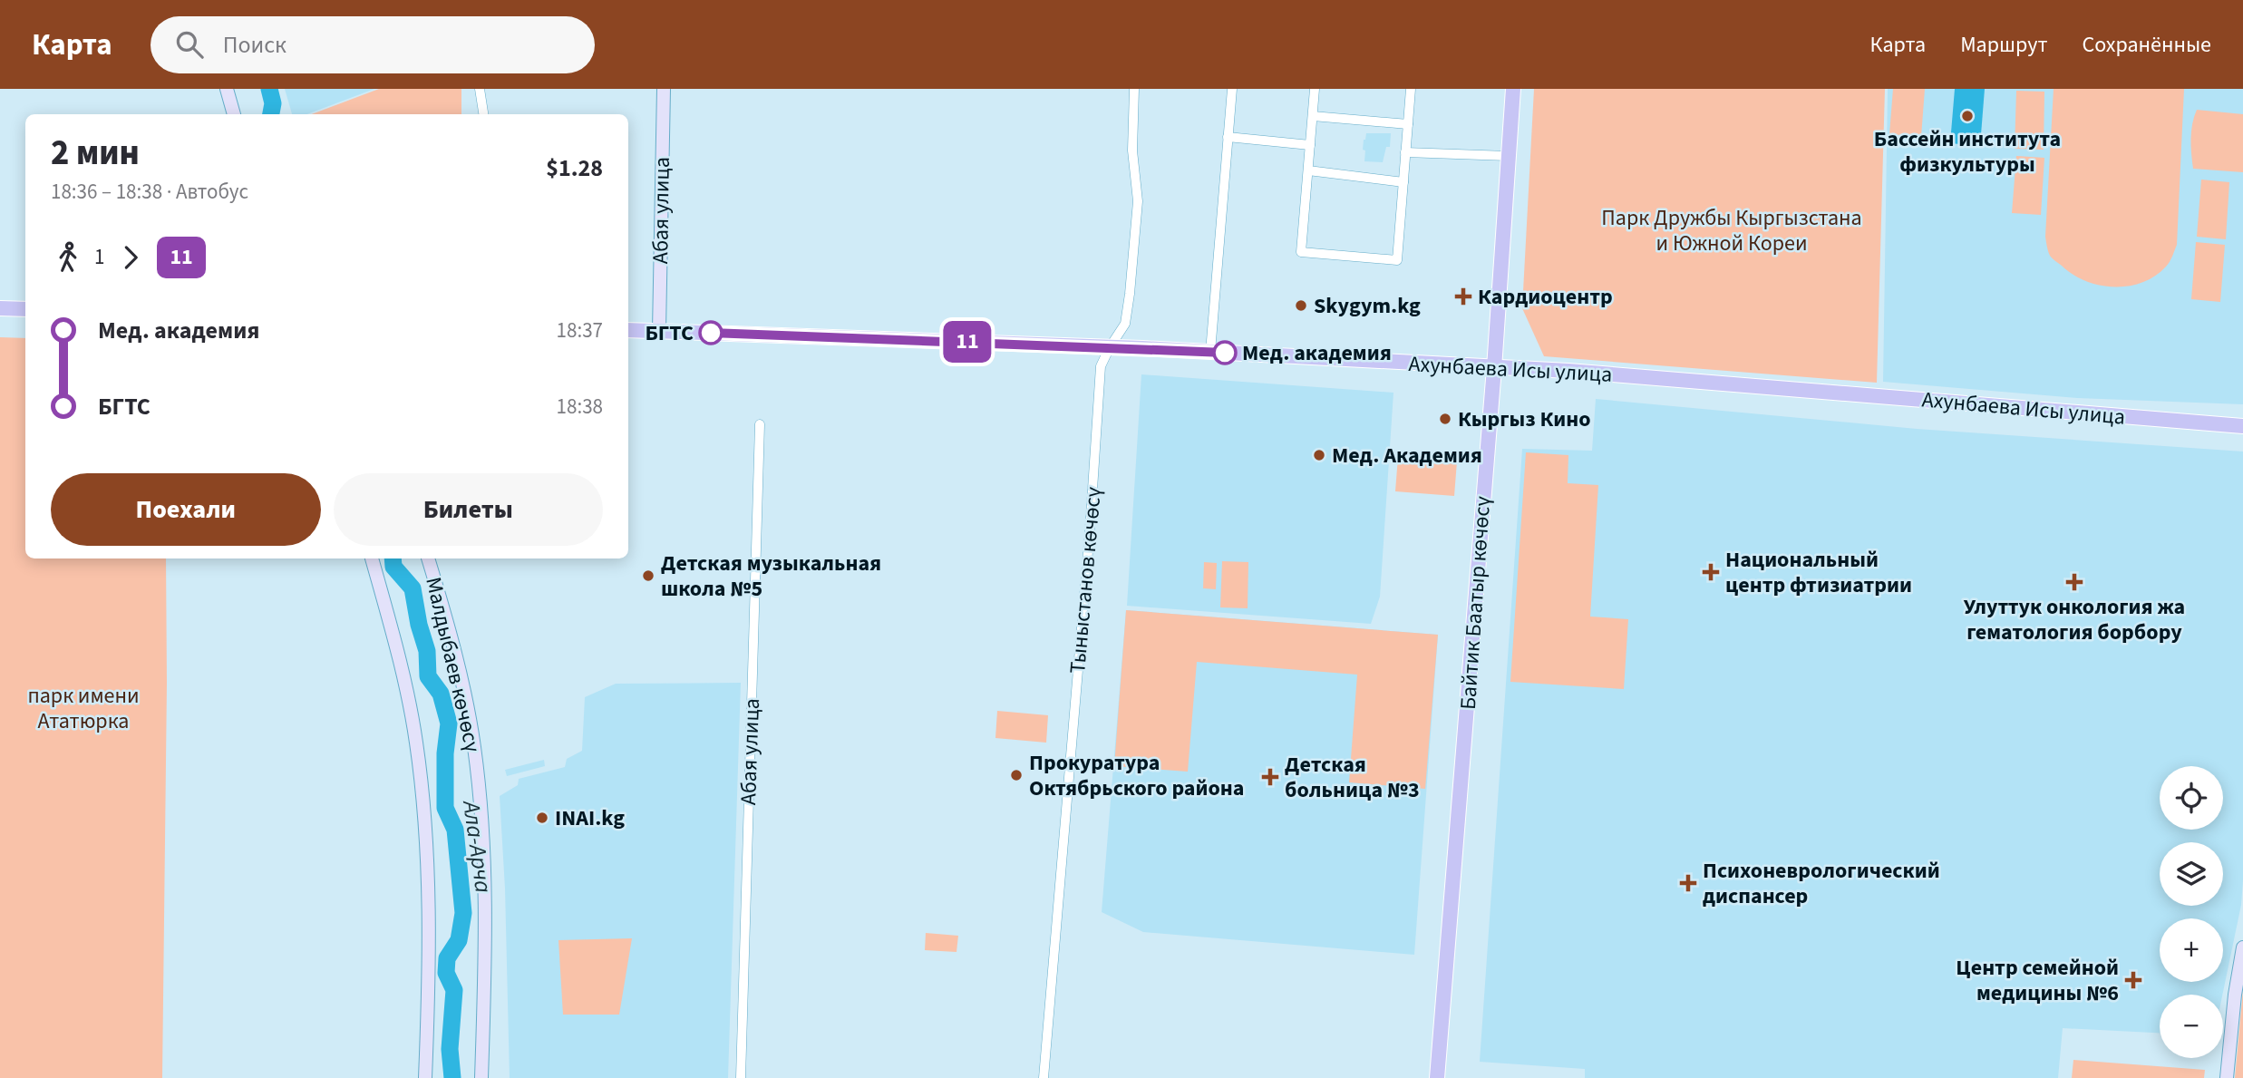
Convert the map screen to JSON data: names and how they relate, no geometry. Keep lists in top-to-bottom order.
{
  "streets": {
    "main road": ["Ахунбаева Исы улица", "Байтик Баатыр көчөсү"],
    "street": ["Абая улица", "Тыныстанов көчөсү", "Малдыбаев көчөсү"]
  },
  "crossings": [
    ["Абая улица", "Ахунбаева Исы улица"],
    ["Ахунбаева Исы улица", "Тыныстанов көчөсү"],
    ["Ахунбаева Исы улица", "Байтик Баатыр көчөсү"]
  ],
  "water": ["Ала-Арча"],
  "parks": ["Парк Дружбы Кыргызстана и Южной Кореи", "парк имени Ататюрка"],
  "places": {
    "other": [
      "Бассейн института физкультуры",
      "Skygym.kg",
      "БГТС",
      "Мед. академия",
      "Кыргыз Кино",
      "Мед. Академия",
      "Детская музыкальная школа №5",
      "Прокуратура Октябрьского района",
      "INAI.kg"
    ],
    "health": [
      "Кардиоцентр",
      "Национальный центр фтизиатрии",
      "Улуттук онкология жа гематология борбору",
      "Детская больница №3",
      "Психоневрологический диспансер",
      "Центр семейной медицины №6"
    ]
  },
  "lines": ["bus line 11"],
  "page": {
    "header": "Карта",
    "search": "Поиск",
    "nav": ["Карта", "Маршрут", "Сохранённые"],
    "on_map": "11",
    "heading": ["2 мин", "18:36 – 18:38 · Автобус", "$1.28"],
    "legs": ["1", "11"],
    "list": [
      {
        "name": "Мед. академия",
        "value": "18:37"
      },
      {
        "name": "БГТС",
        "value": "18:38"
      }
    ],
    "buttons": ["Поехали", "Билеты"],
    "map_buttons": ["+", "−"]
  }
}
